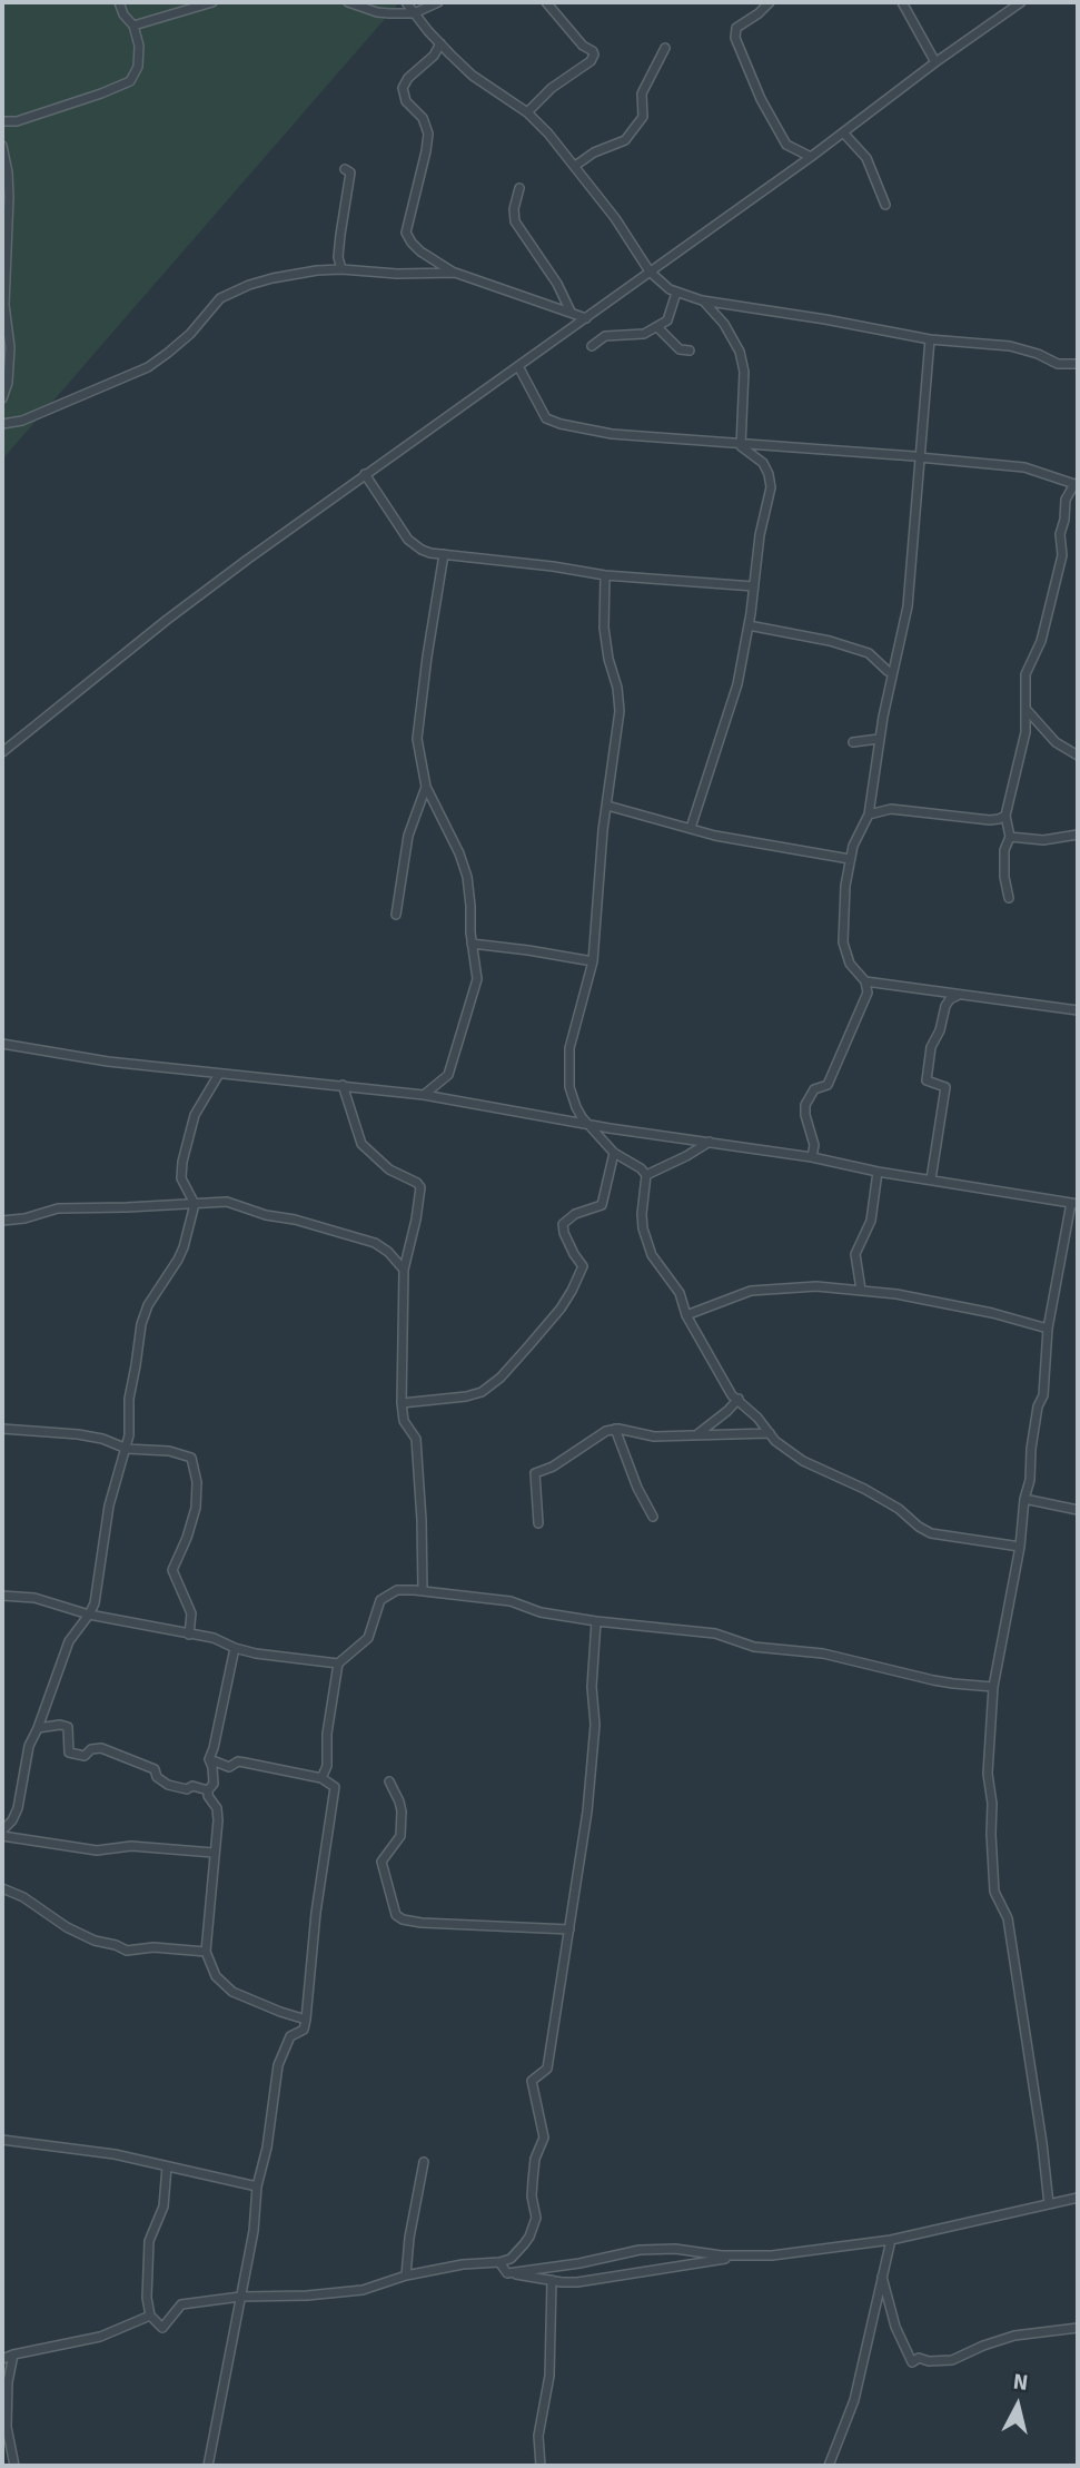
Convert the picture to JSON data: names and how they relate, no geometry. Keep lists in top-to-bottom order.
{
  "north": "top"
}
